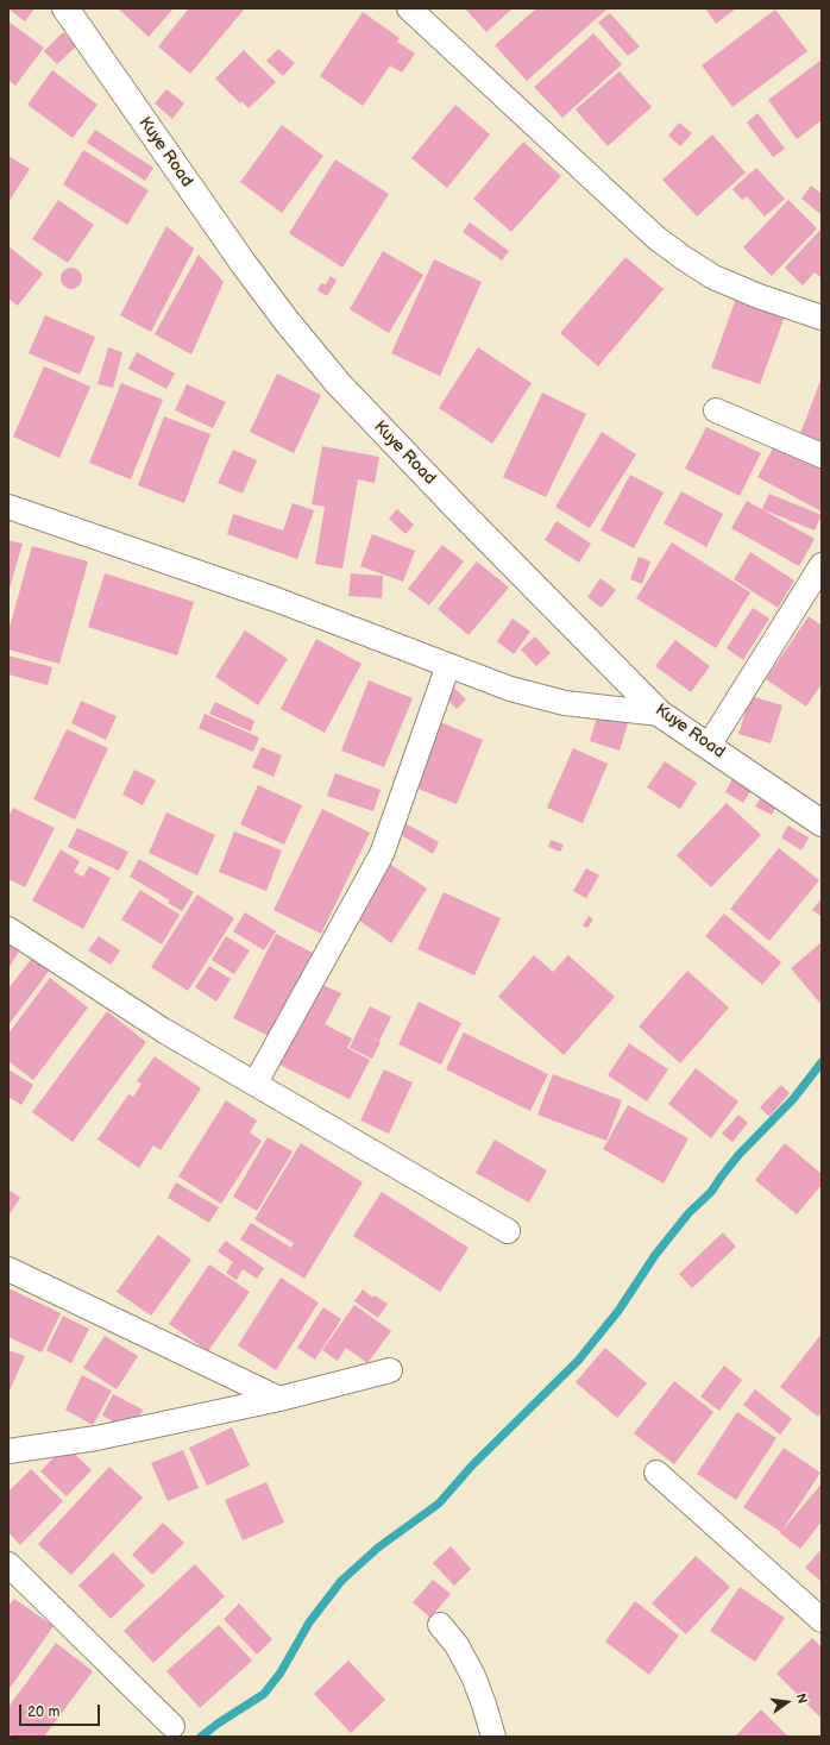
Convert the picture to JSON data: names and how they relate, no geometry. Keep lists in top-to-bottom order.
{
  "streets": {
    "street": ["Kuye Road"]
  },
  "scale_bar": "20 m",
  "north": "right"
}
